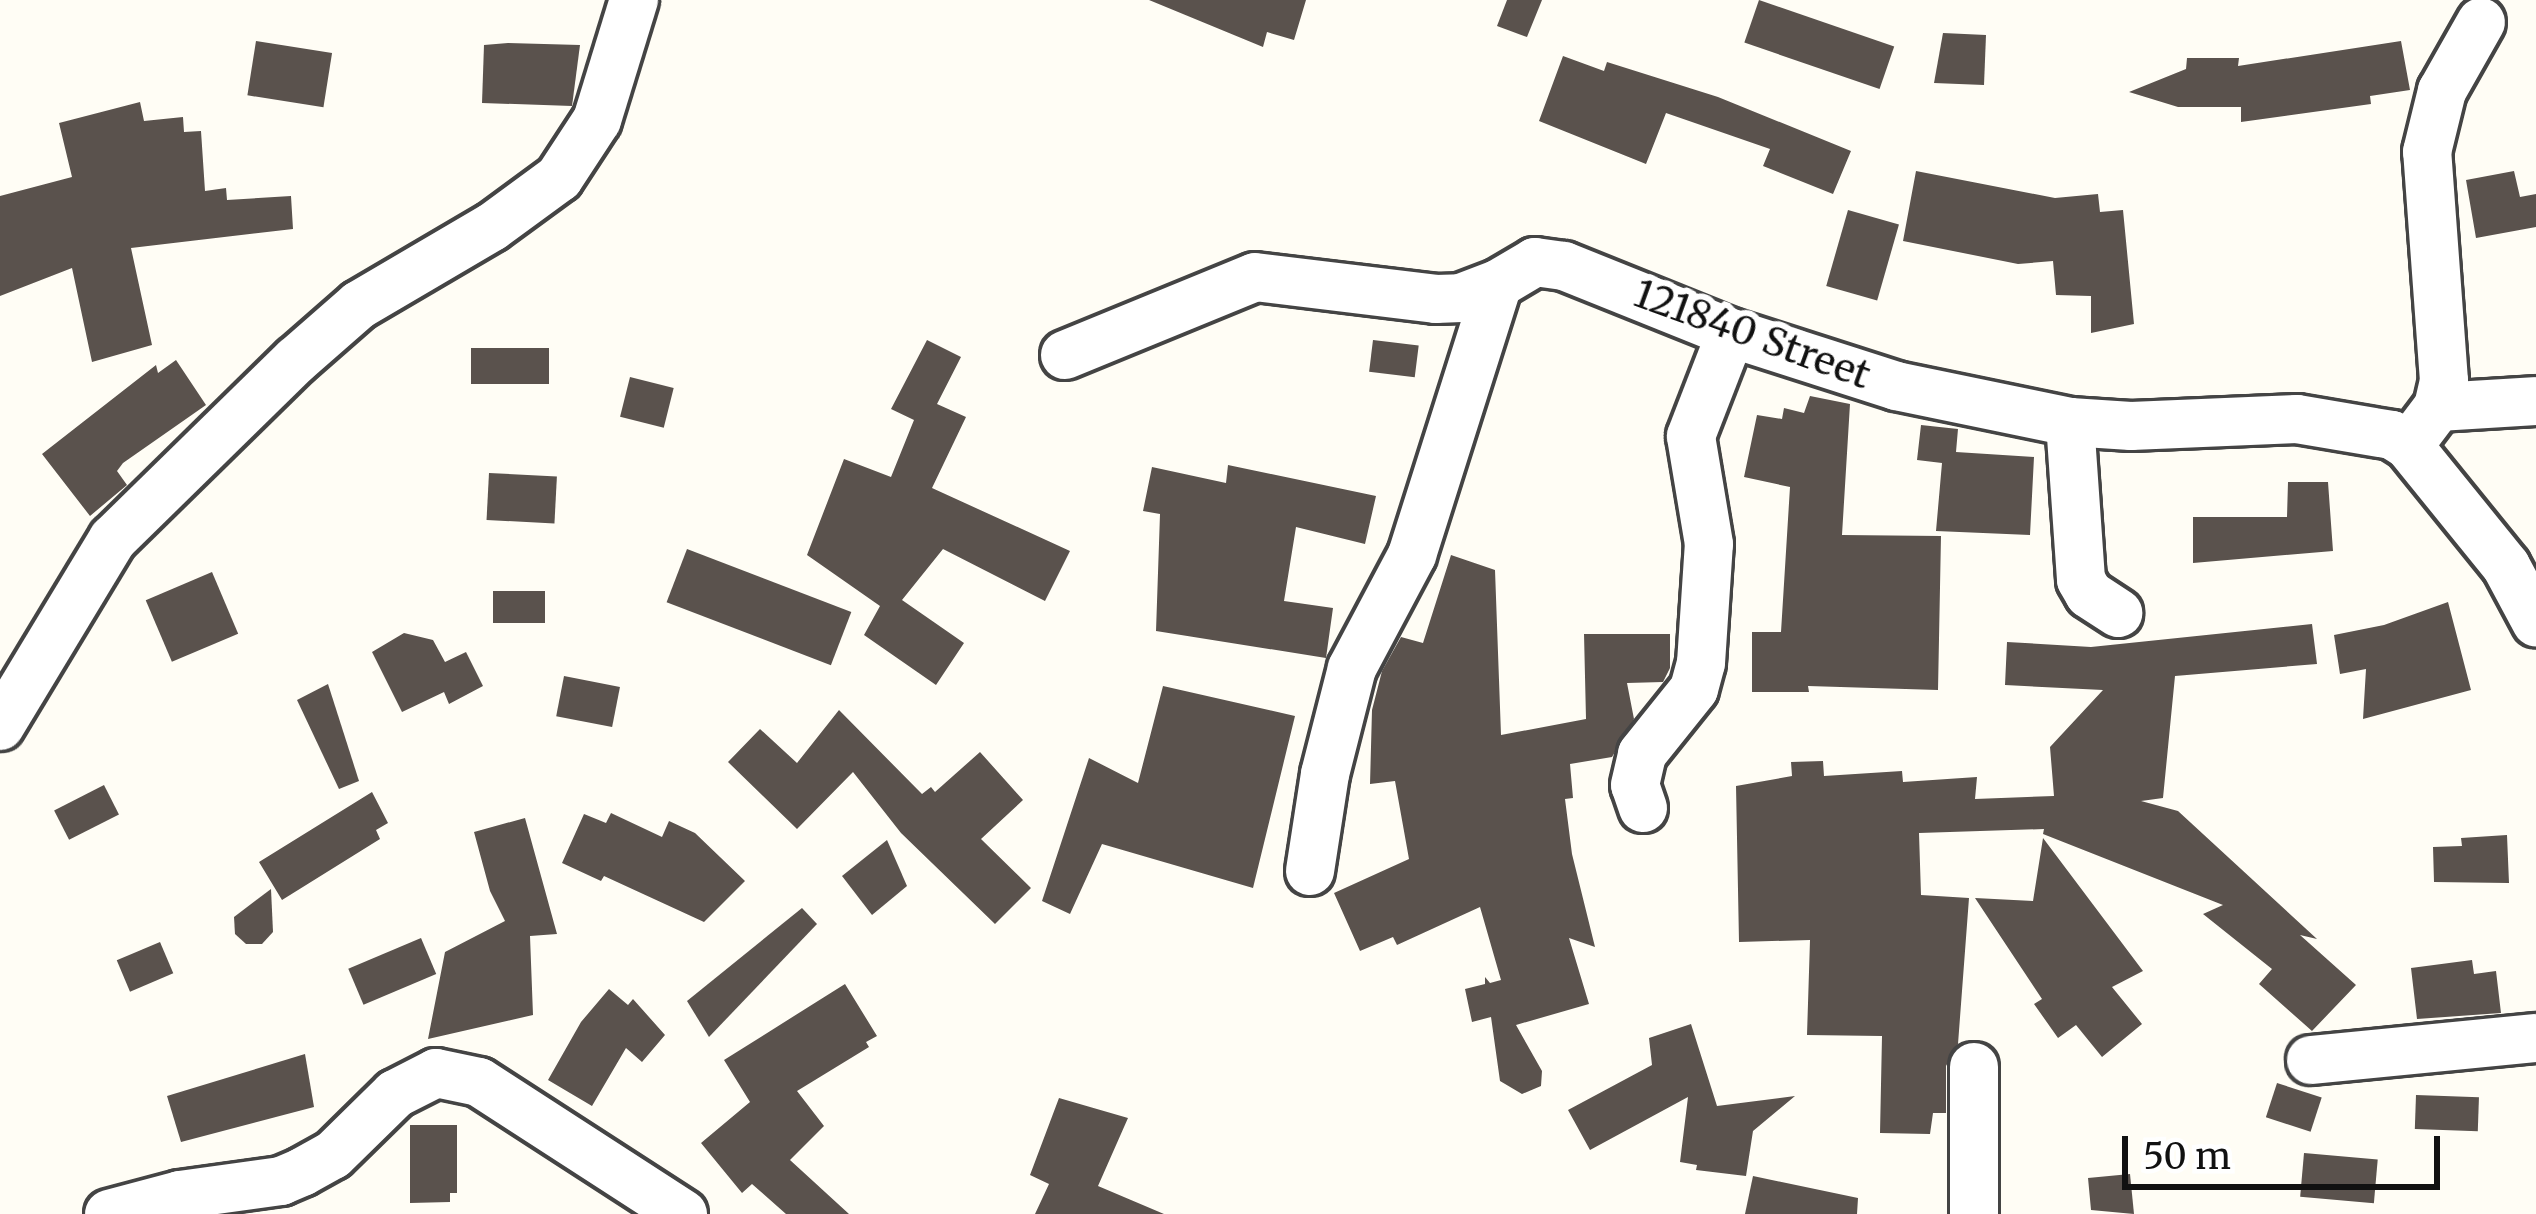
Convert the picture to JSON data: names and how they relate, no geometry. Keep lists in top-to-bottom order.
{
  "streets": {
    "street": ["121840 Street"]
  },
  "scale_bar": "50 m"
}
